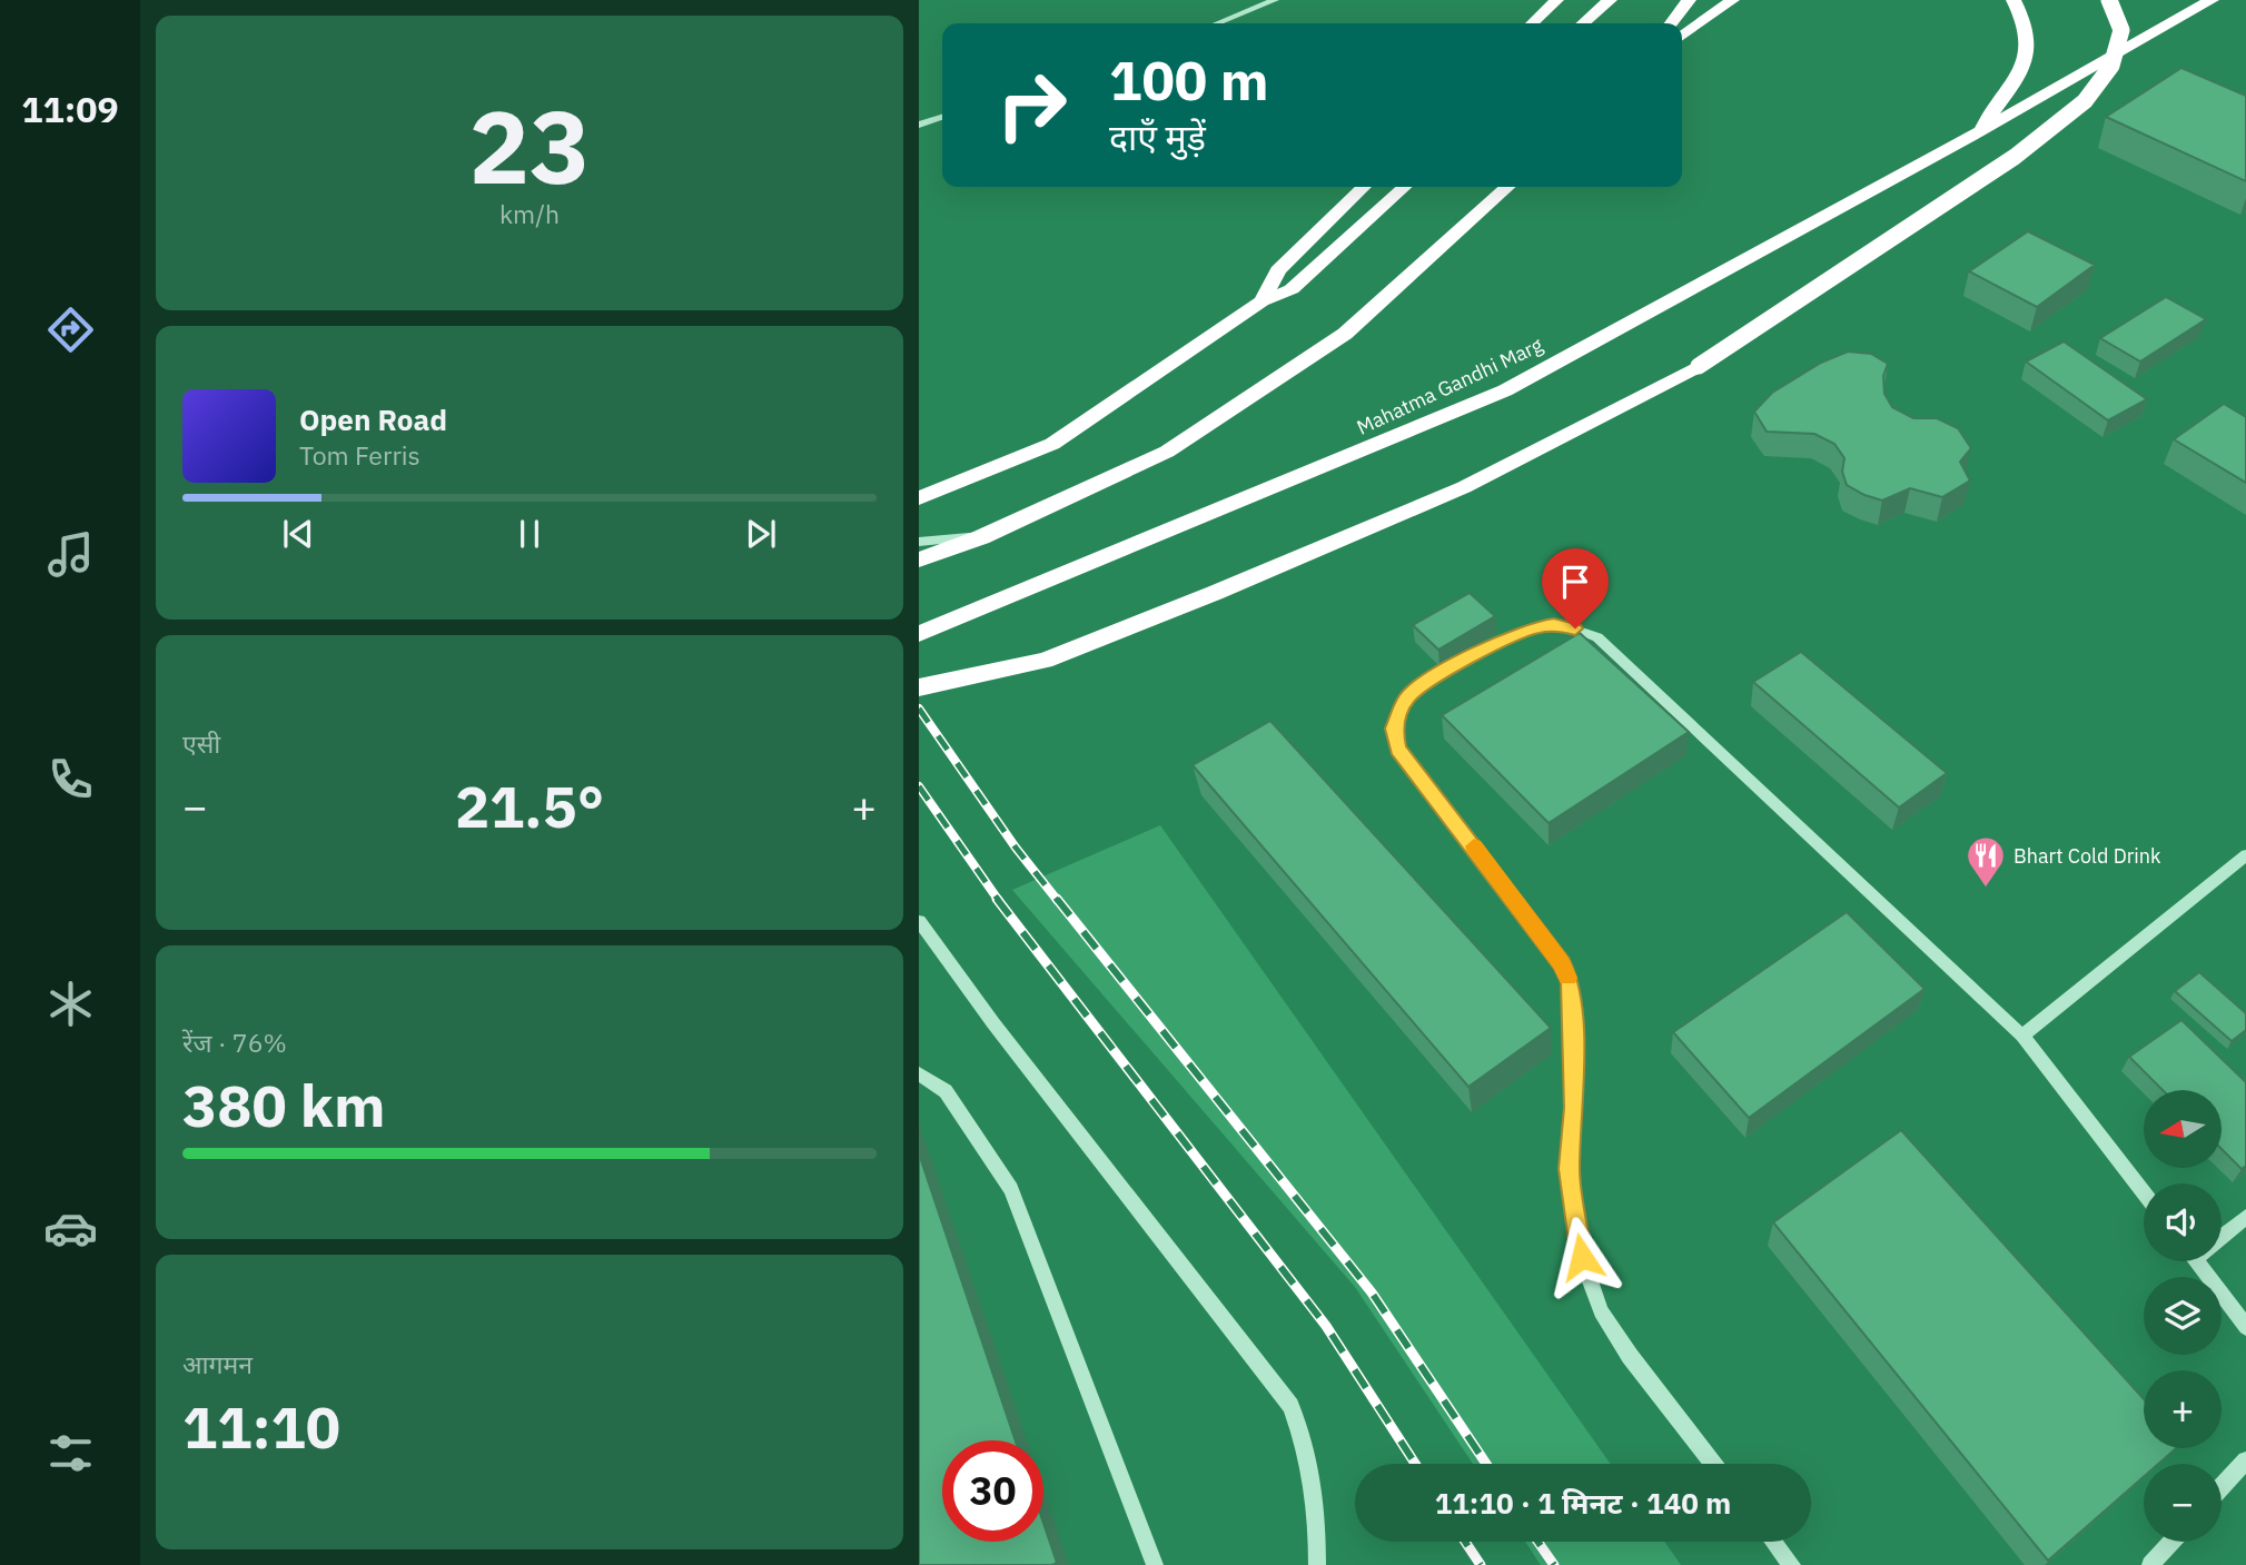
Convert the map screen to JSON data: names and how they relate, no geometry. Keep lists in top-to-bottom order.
{
  "streets": {
    "highway": ["Mahatma Gandhi Marg"]
  },
  "places": {
    "restaurant": ["Bhart Cold Drink"]
  },
  "north": "left",
  "page": {
    "tabs": "11:09",
    "tile": [
      ["23", "km/h"],
      "एसी",
      ["रेंज · 76%", "380 km"],
      ["आगमन", "11:10"]
    ],
    "turn": ["100 m", "दाएँ मुड़ें"],
    "song": ["Open Road", "Tom Ferris"],
    "heat": ["−", "21.5°", "+"],
    "map_buttons": ["+", "−"],
    "limit": "30",
    "trip": "11:10 · 1 मिनट · 140 m"
  }
}
